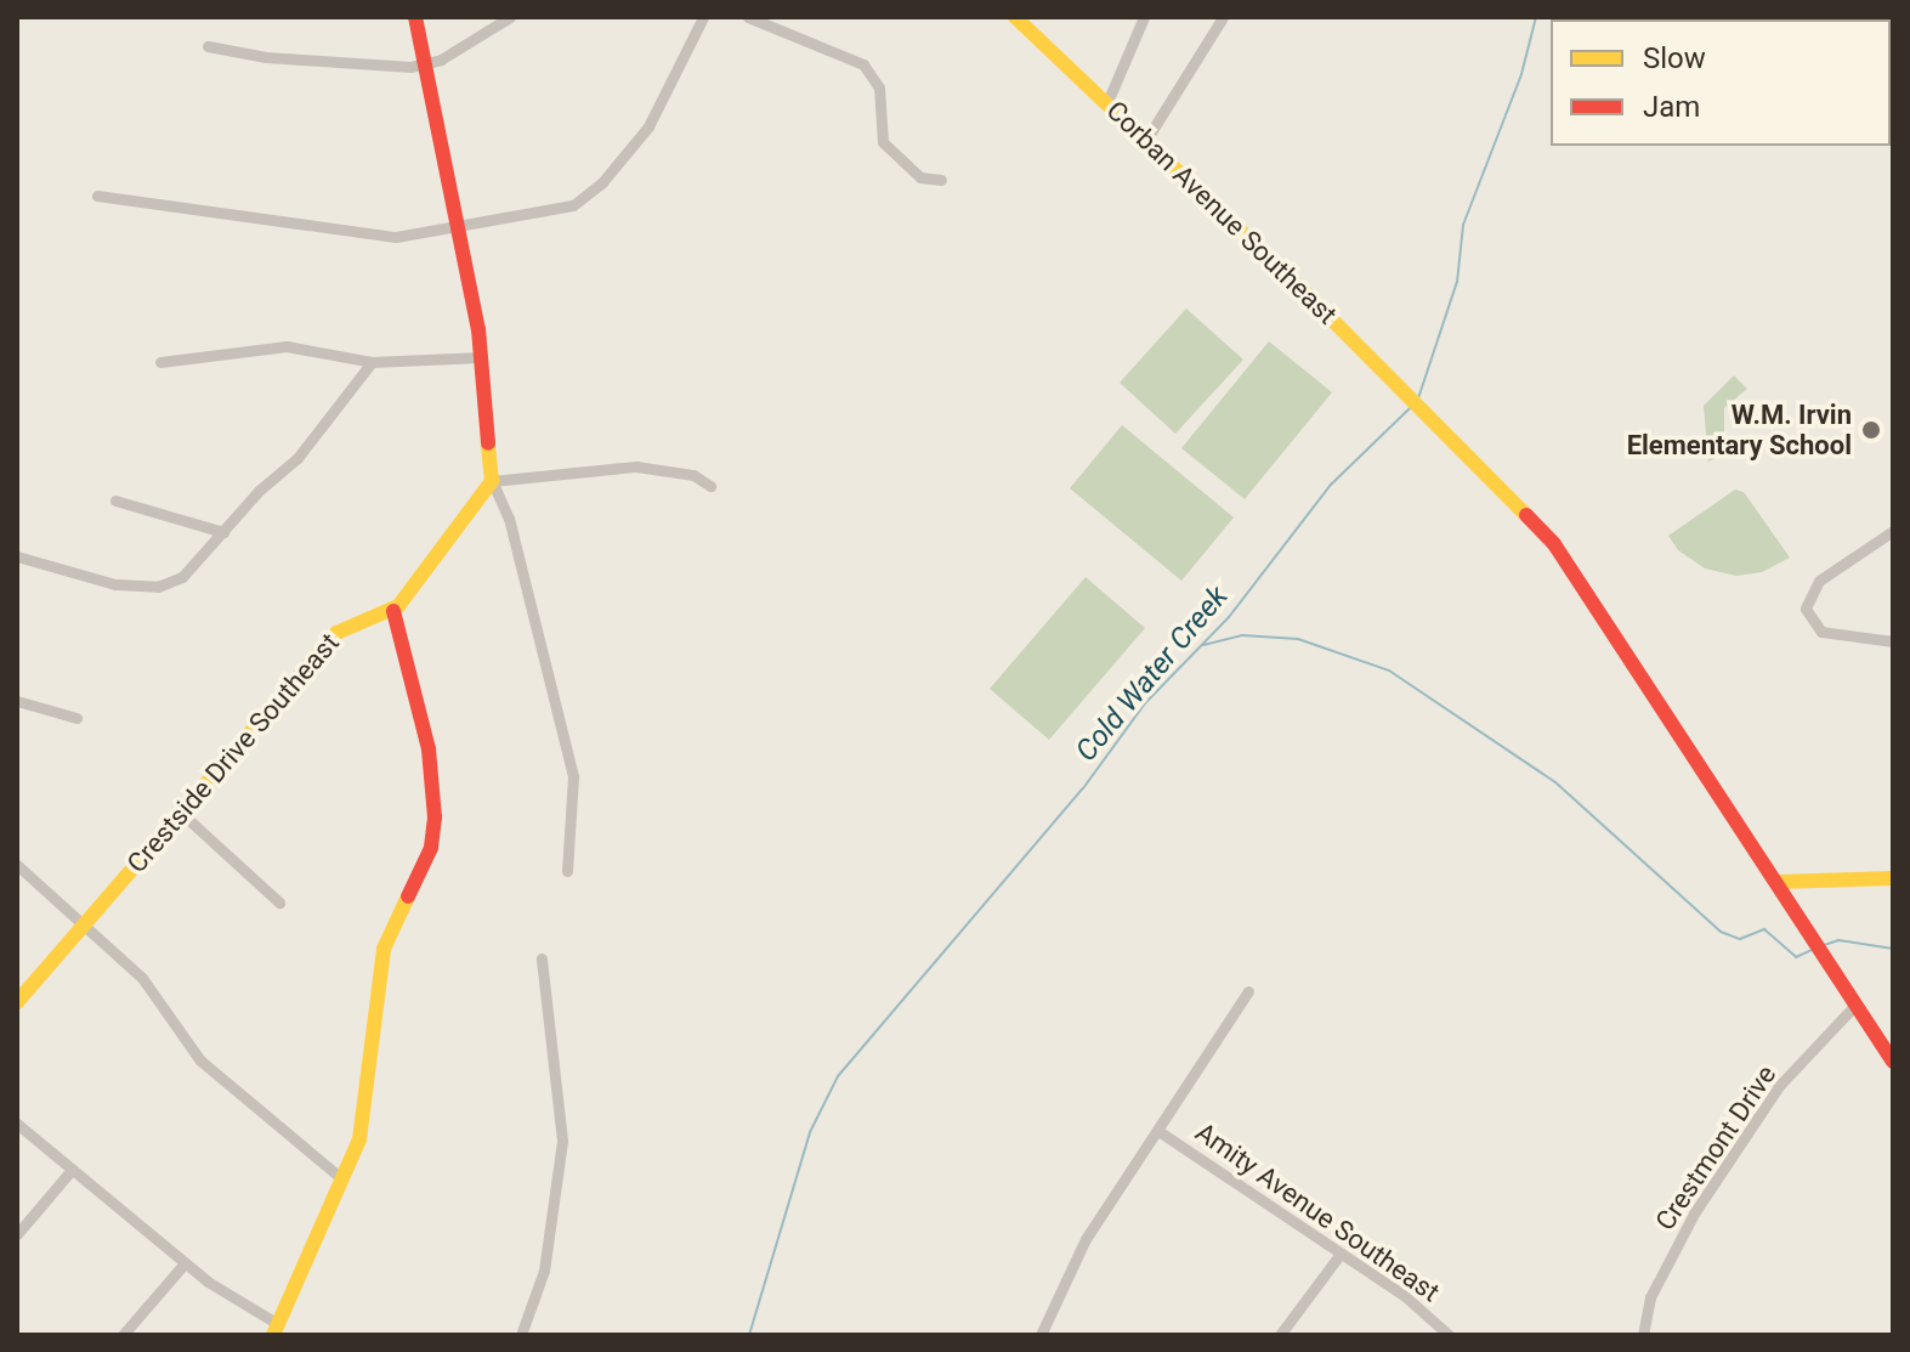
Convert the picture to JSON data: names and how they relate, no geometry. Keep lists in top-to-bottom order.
{
  "streets": {
    "street": [
      "Corban Avenue Southeast",
      "Crestside Drive Southeast",
      "Crestmont Drive",
      "Amity Avenue Southeast"
    ]
  },
  "crossings": [
    ["Corban Avenue Southeast", "Crestmont Drive"]
  ],
  "water": ["Cold Water Creek"],
  "places": ["W.M. Irvin Elementary School"],
  "legend": ["Slow", "Jam"]
}
